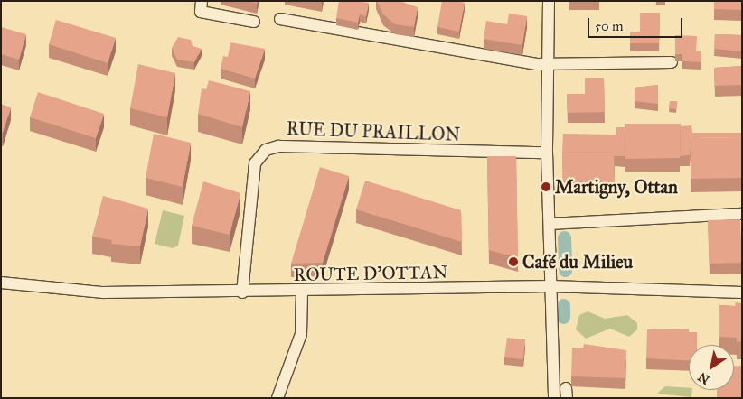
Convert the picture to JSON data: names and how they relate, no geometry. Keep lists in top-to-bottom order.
{
  "streets": {
    "street": ["RUE DU PRAILLON", "ROUTE D'OTTAN"]
  },
  "crossings": [
    ["RUE DU PRAILLON", "ROUTE D'OTTAN"]
  ],
  "places": ["Martigny, Ottan", "Café du Milieu"],
  "scale_bar": "50 m",
  "north": "bottom left"
}
